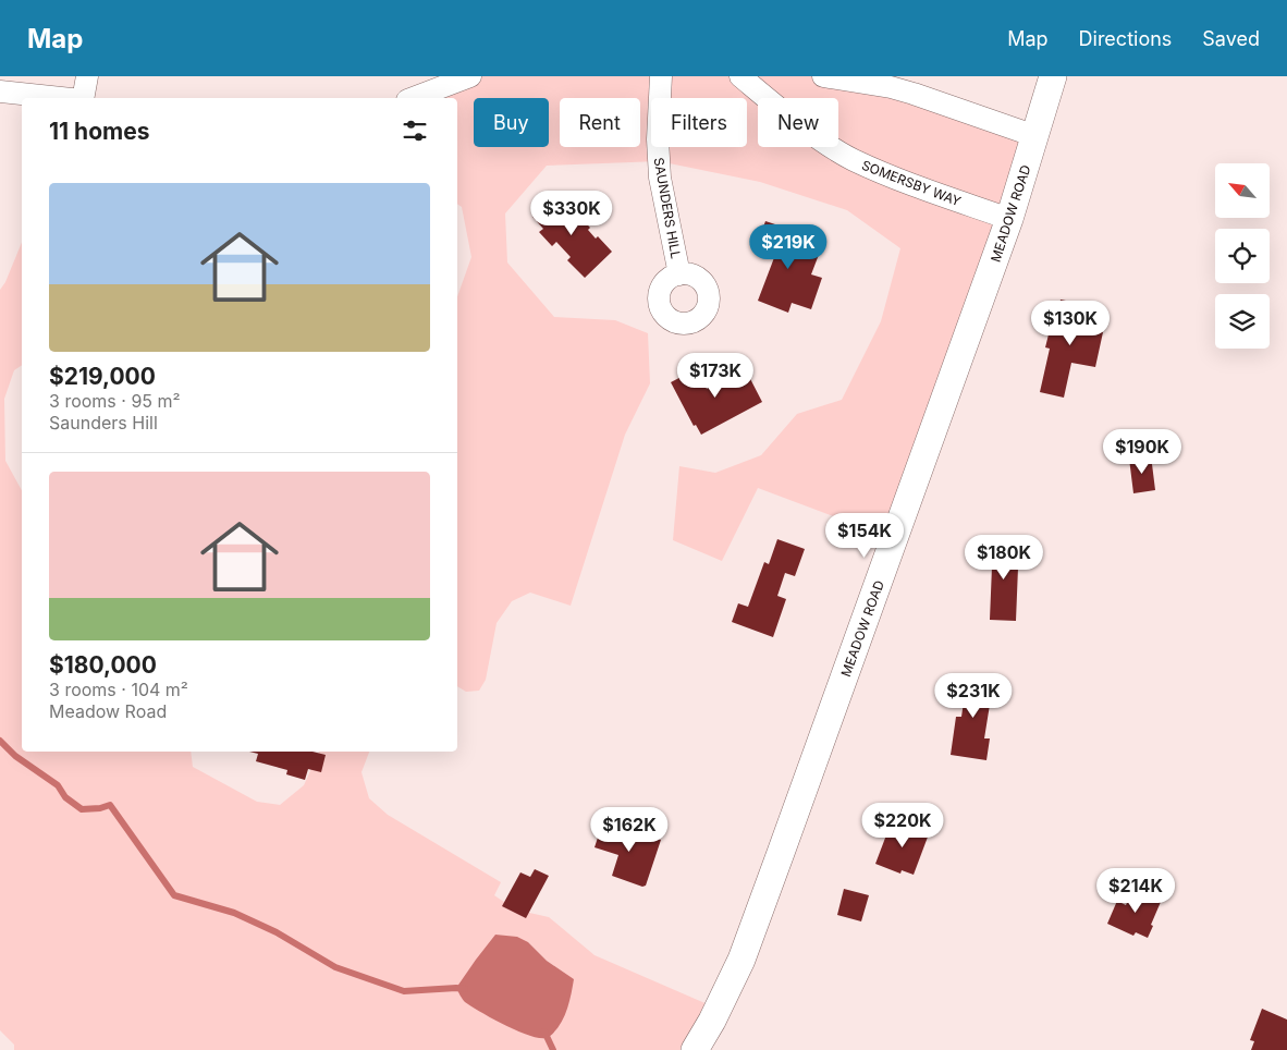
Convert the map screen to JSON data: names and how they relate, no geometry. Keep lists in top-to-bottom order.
{
  "streets": {
    "street": ["SOMERSBY WAY", "SAUNDERS HILL", "MEADOW ROAD"]
  },
  "crossings": [
    ["SOMERSBY WAY", "MEADOW ROAD"]
  ],
  "north": "top left",
  "page": {
    "header": "Map",
    "nav": ["Map", "Directions", "Saved"],
    "chip": [
      "Buy",
      "Rent",
      "Filters",
      "New"
    ],
    "heading": "11 homes",
    "list": [
      {
        "name": "$219,000",
        "note": "3 rooms · 95 m² · Saunders Hill"
      },
      {
        "name": "$180,000",
        "note": "3 rooms · 104 m² · Meadow Road"
      }
    ],
    "price": [
      "$330K",
      "$219K",
      "$130K",
      "$173K",
      "$190K",
      "$154K",
      "$180K",
      "$231K",
      "$220K",
      "$162K",
      "$214K"
    ]
  }
}
